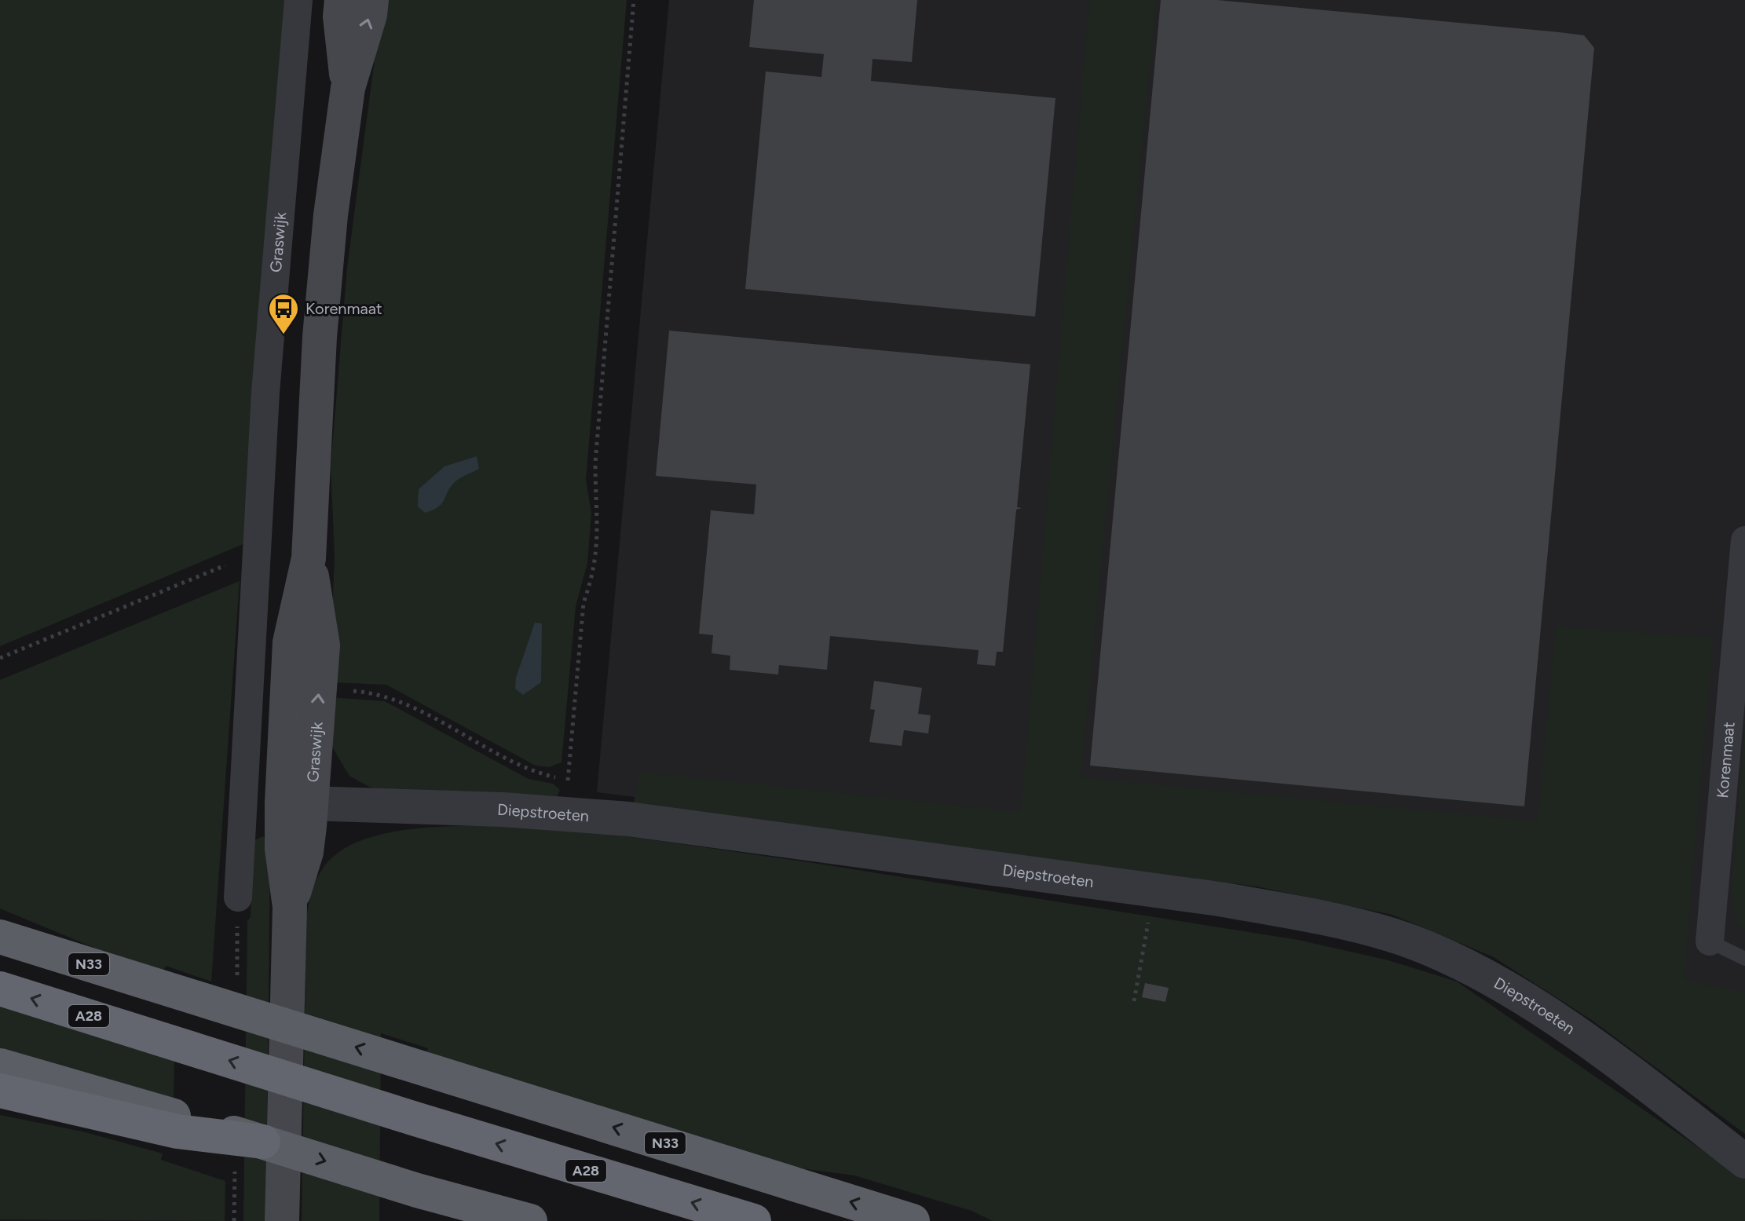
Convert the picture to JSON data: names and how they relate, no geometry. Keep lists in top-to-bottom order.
{
  "streets": {
    "highway": ["N33", "A28"],
    "main road": ["Graswijk"],
    "street": ["Korenmaat", "Diepstroeten"]
  },
  "crossings": [
    ["Graswijk", "Diepstroeten"]
  ],
  "places": {
    "bus stop": ["Korenmaat"]
  }
}
